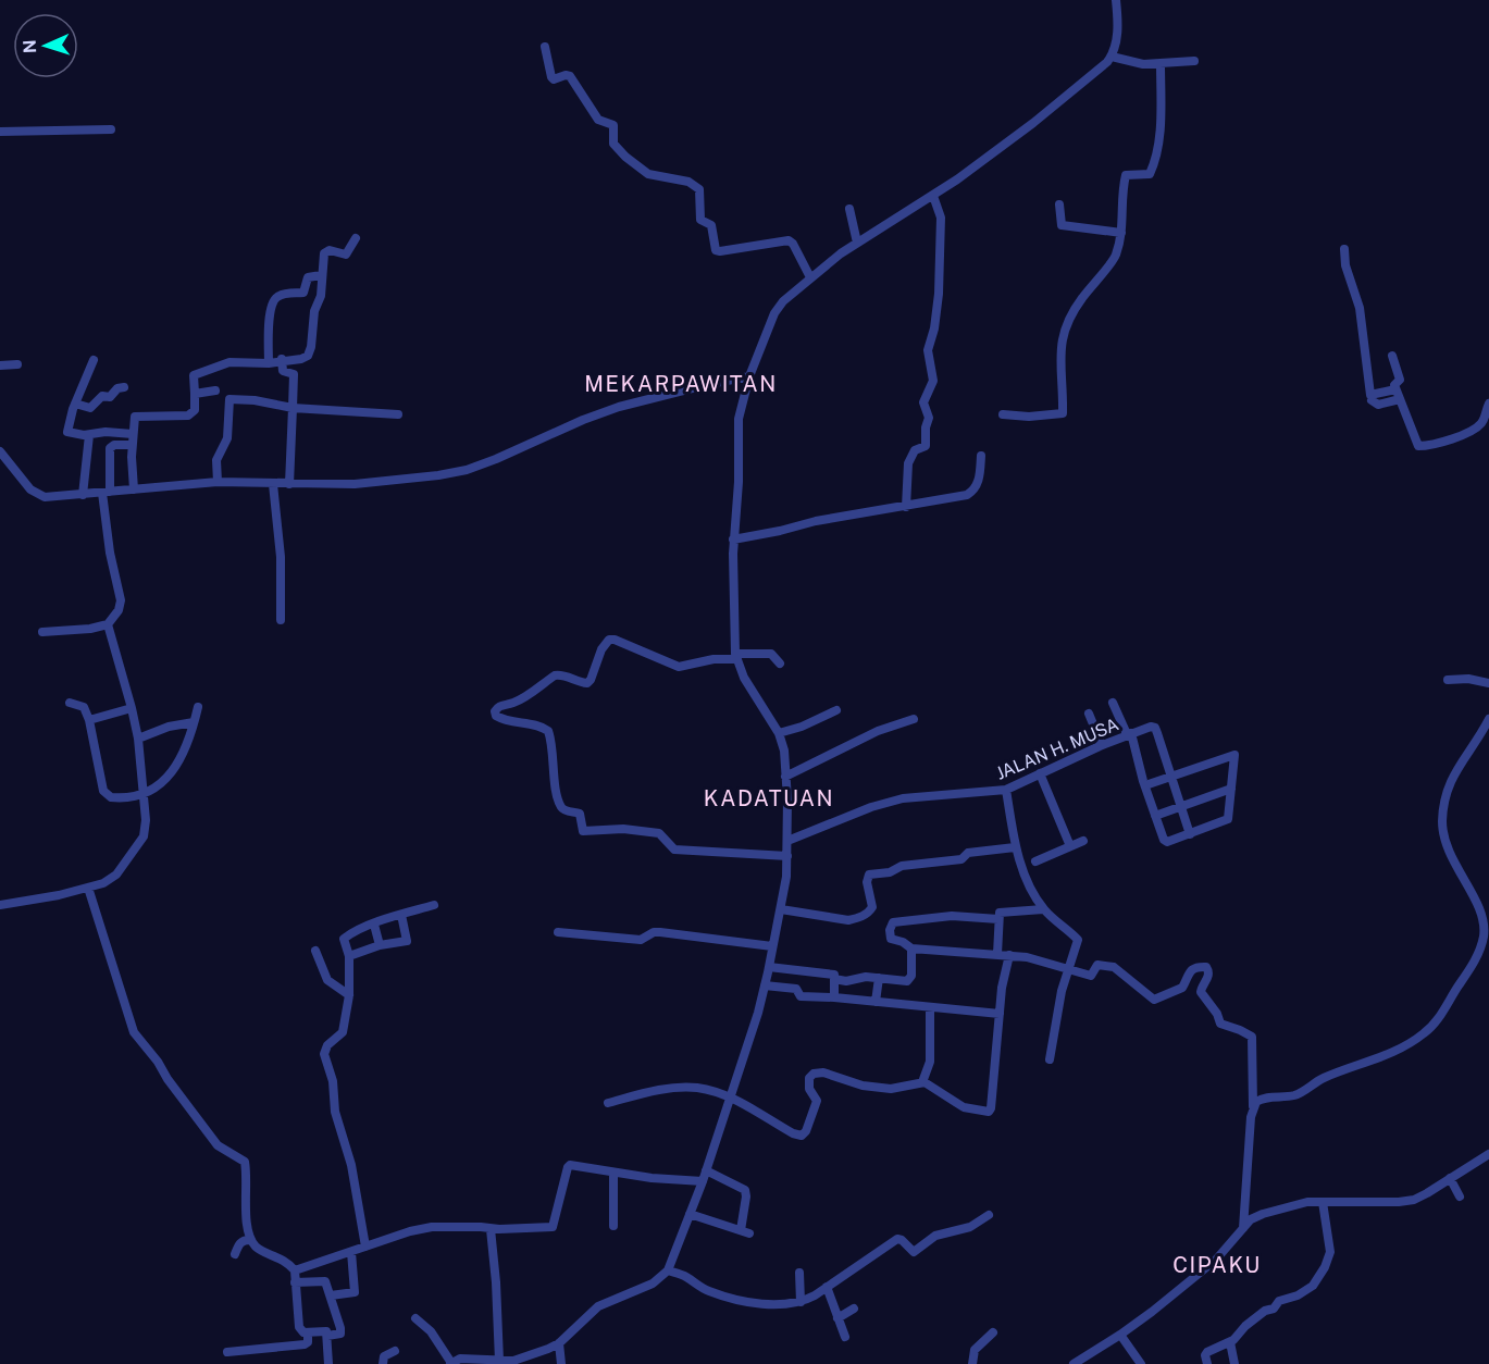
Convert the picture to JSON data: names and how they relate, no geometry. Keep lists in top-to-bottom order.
{
  "streets": {
    "street": ["JALAN H. MUSA"]
  },
  "districts": ["MEKARPAWITAN", "KADATUAN", "CIPAKU"],
  "north": "left"
}
